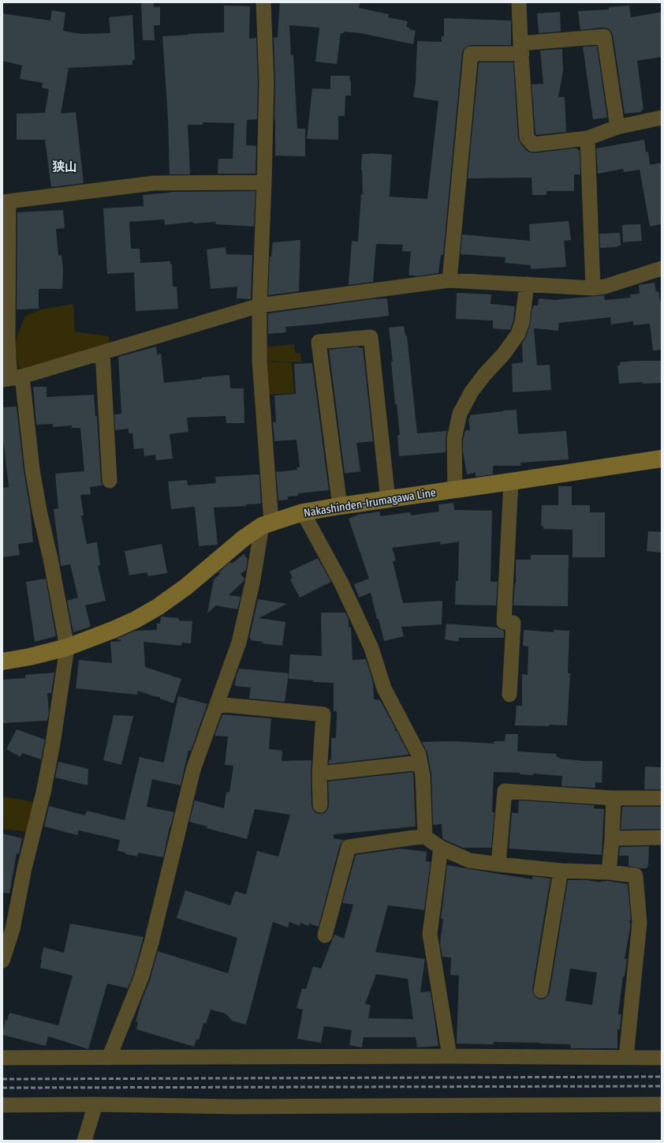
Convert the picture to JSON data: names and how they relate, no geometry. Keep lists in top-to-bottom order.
{
  "streets": {
    "main road": ["Nakashinden-Irumagawa Line"]
  },
  "districts": ["狭山"]
}
